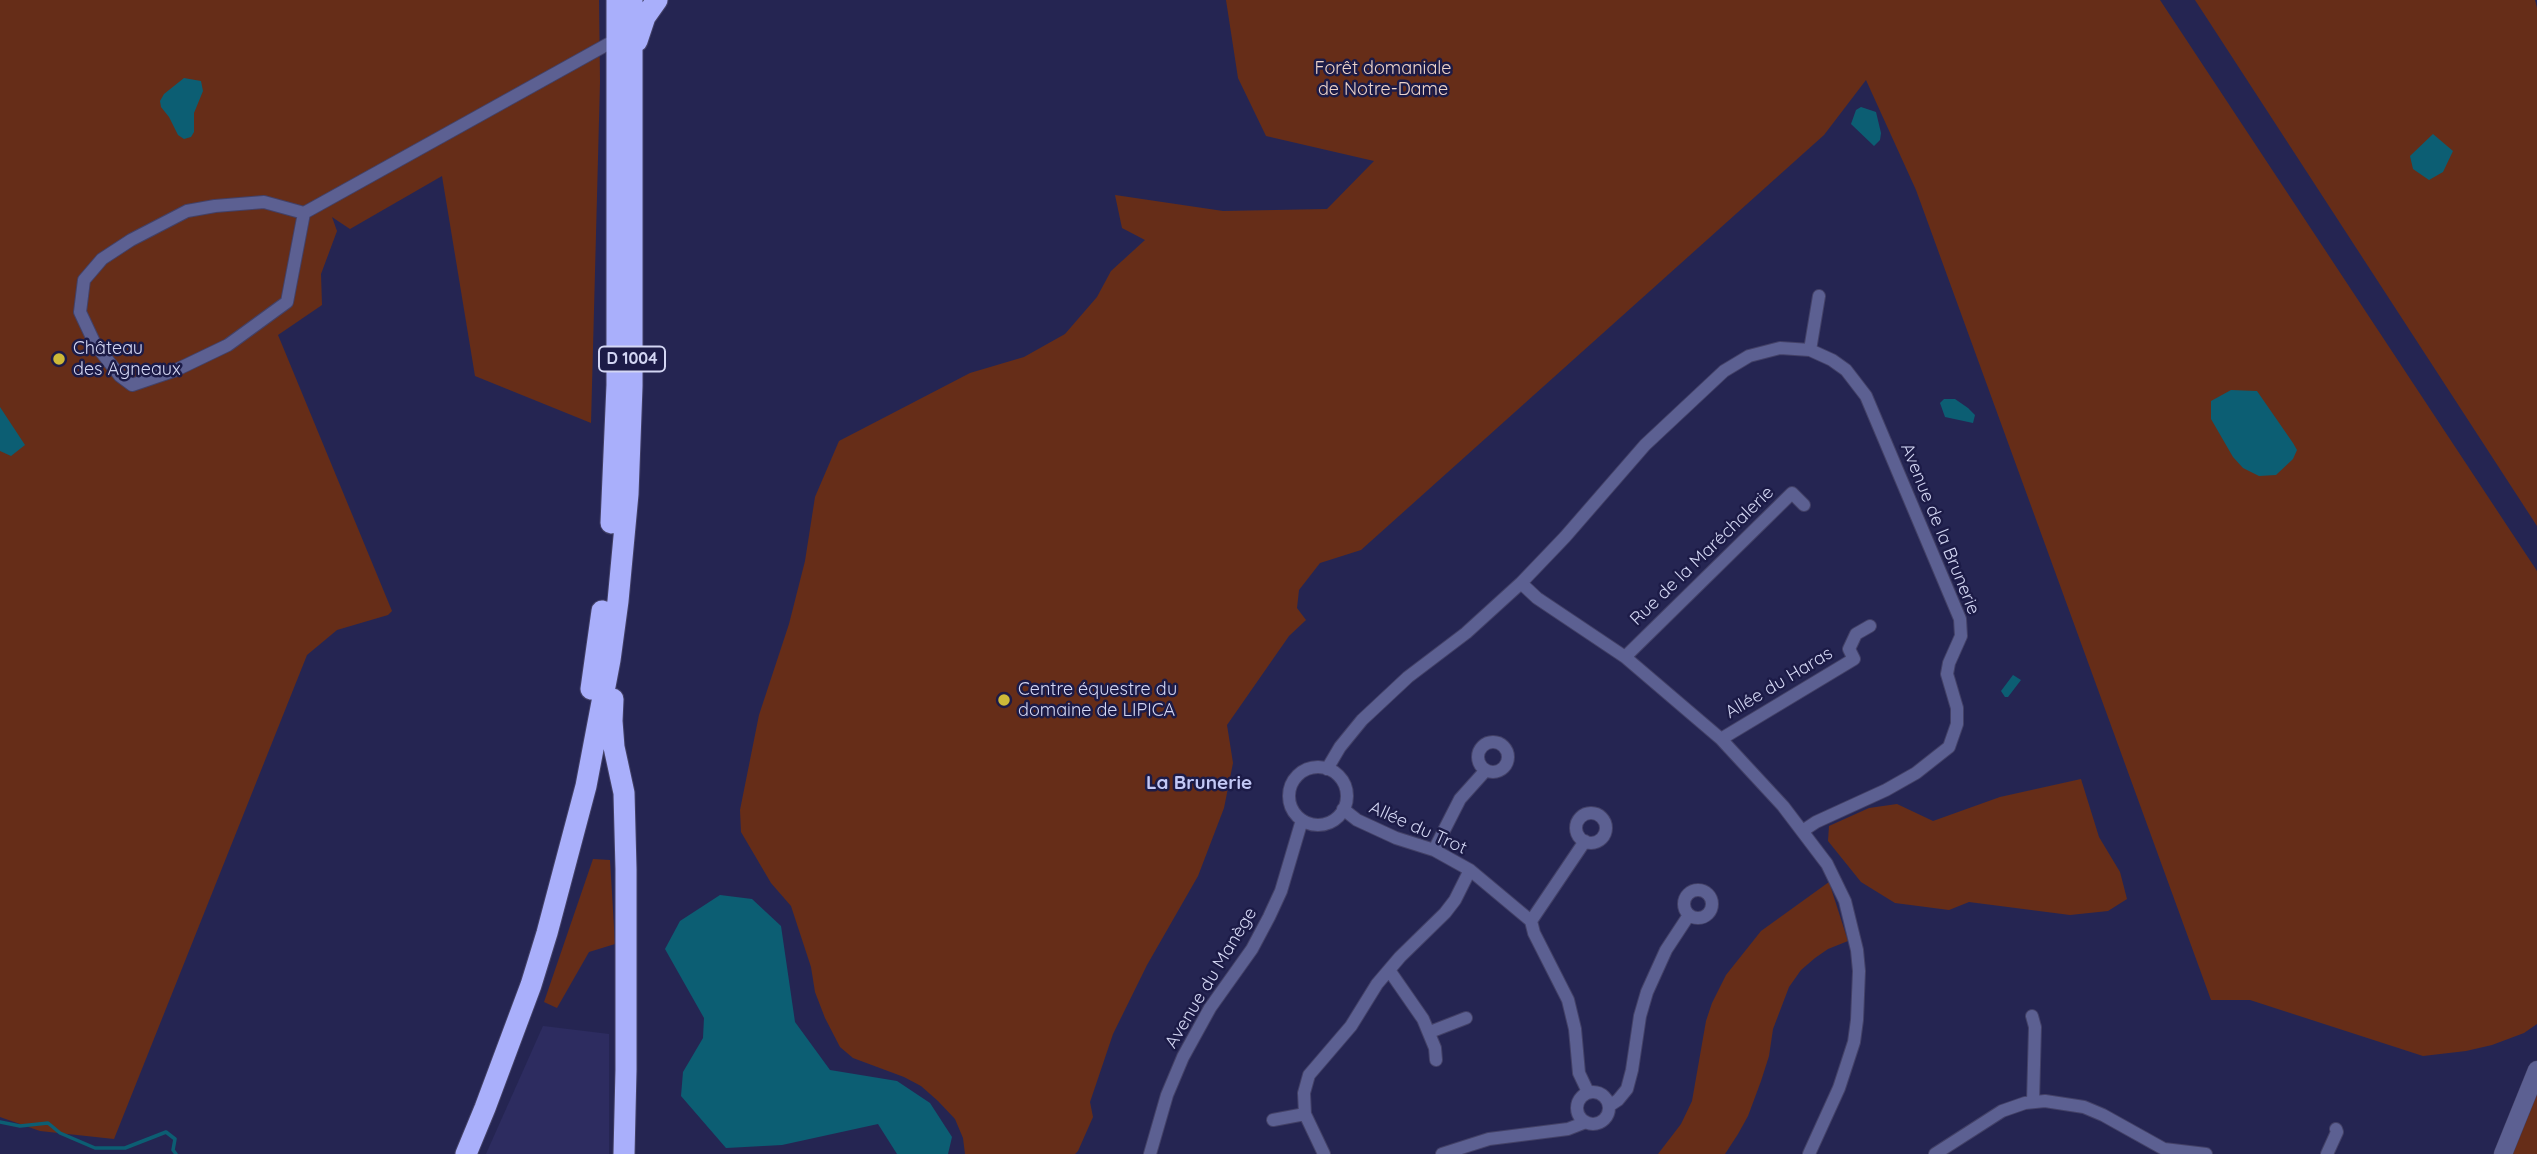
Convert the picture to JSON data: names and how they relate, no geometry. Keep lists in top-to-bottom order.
{
  "streets": {
    "highway": ["D 1004"],
    "street": [
      "Avenue de la Brunerie",
      "Rue de la Maréchalerie",
      "Allée du Haras",
      "Allée du Trot",
      "Avenue du Manège"
    ]
  },
  "crossings": [
    ["Avenue de la Brunerie", "Allée du Trot"],
    ["Avenue de la Brunerie", "Avenue du Manège"],
    ["Allée du Trot", "Avenue du Manège"]
  ],
  "districts": ["La Brunerie"],
  "parks": ["Forêt domaniale de Notre-Dame"],
  "places": ["Château des Agneaux", "Centre équestre du domaine de LIPICA"]
}
